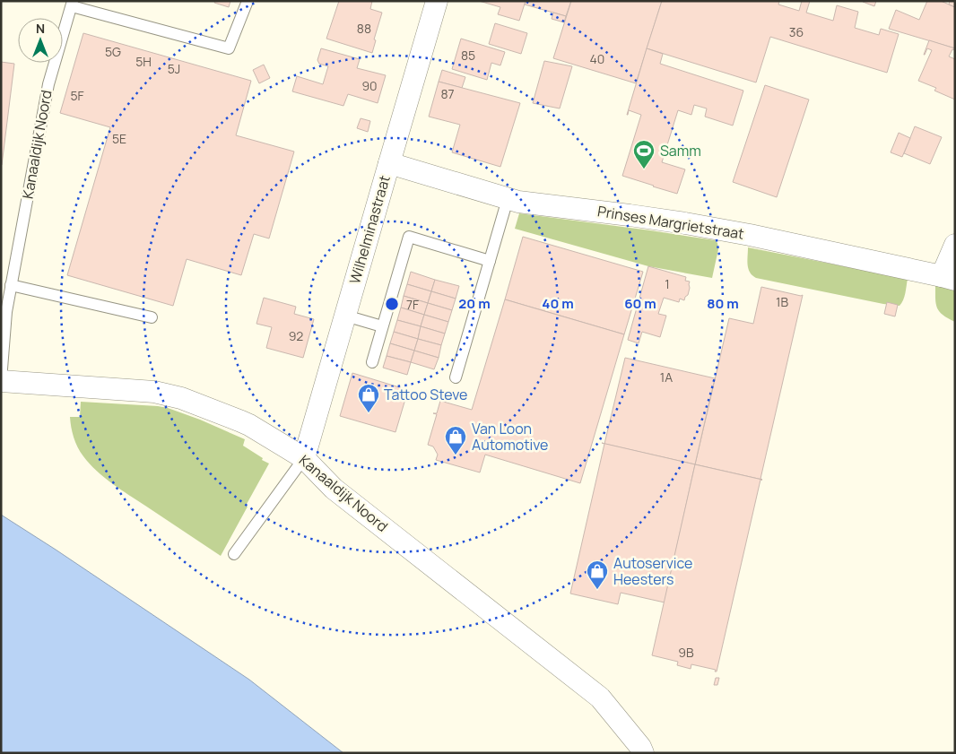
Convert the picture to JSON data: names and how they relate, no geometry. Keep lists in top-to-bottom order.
{
  "streets": {
    "street": ["Kanaaldijk Noord", "Prinses Margrietstraat", "Wilhelminastraat"]
  },
  "crossings": [
    ["Kanaaldijk Noord", "Wilhelminastraat"],
    ["Prinses Margrietstraat", "Wilhelminastraat"]
  ],
  "places": {
    "sports": ["Samm"],
    "shop": ["Tattoo Steve", "Van Loon Automotive", "Autoservice Heesters"]
  },
  "house_numbers": [
    "88",
    "36",
    "5G",
    "85",
    "40",
    "5H",
    "5J",
    "90",
    "87",
    "5F",
    "5E",
    "1",
    "1B",
    "7F",
    "92",
    "1A",
    "9B"
  ],
  "north": "top",
  "rings": [
    "20 m",
    "40 m",
    "60 m",
    "80 m"
  ]
}
